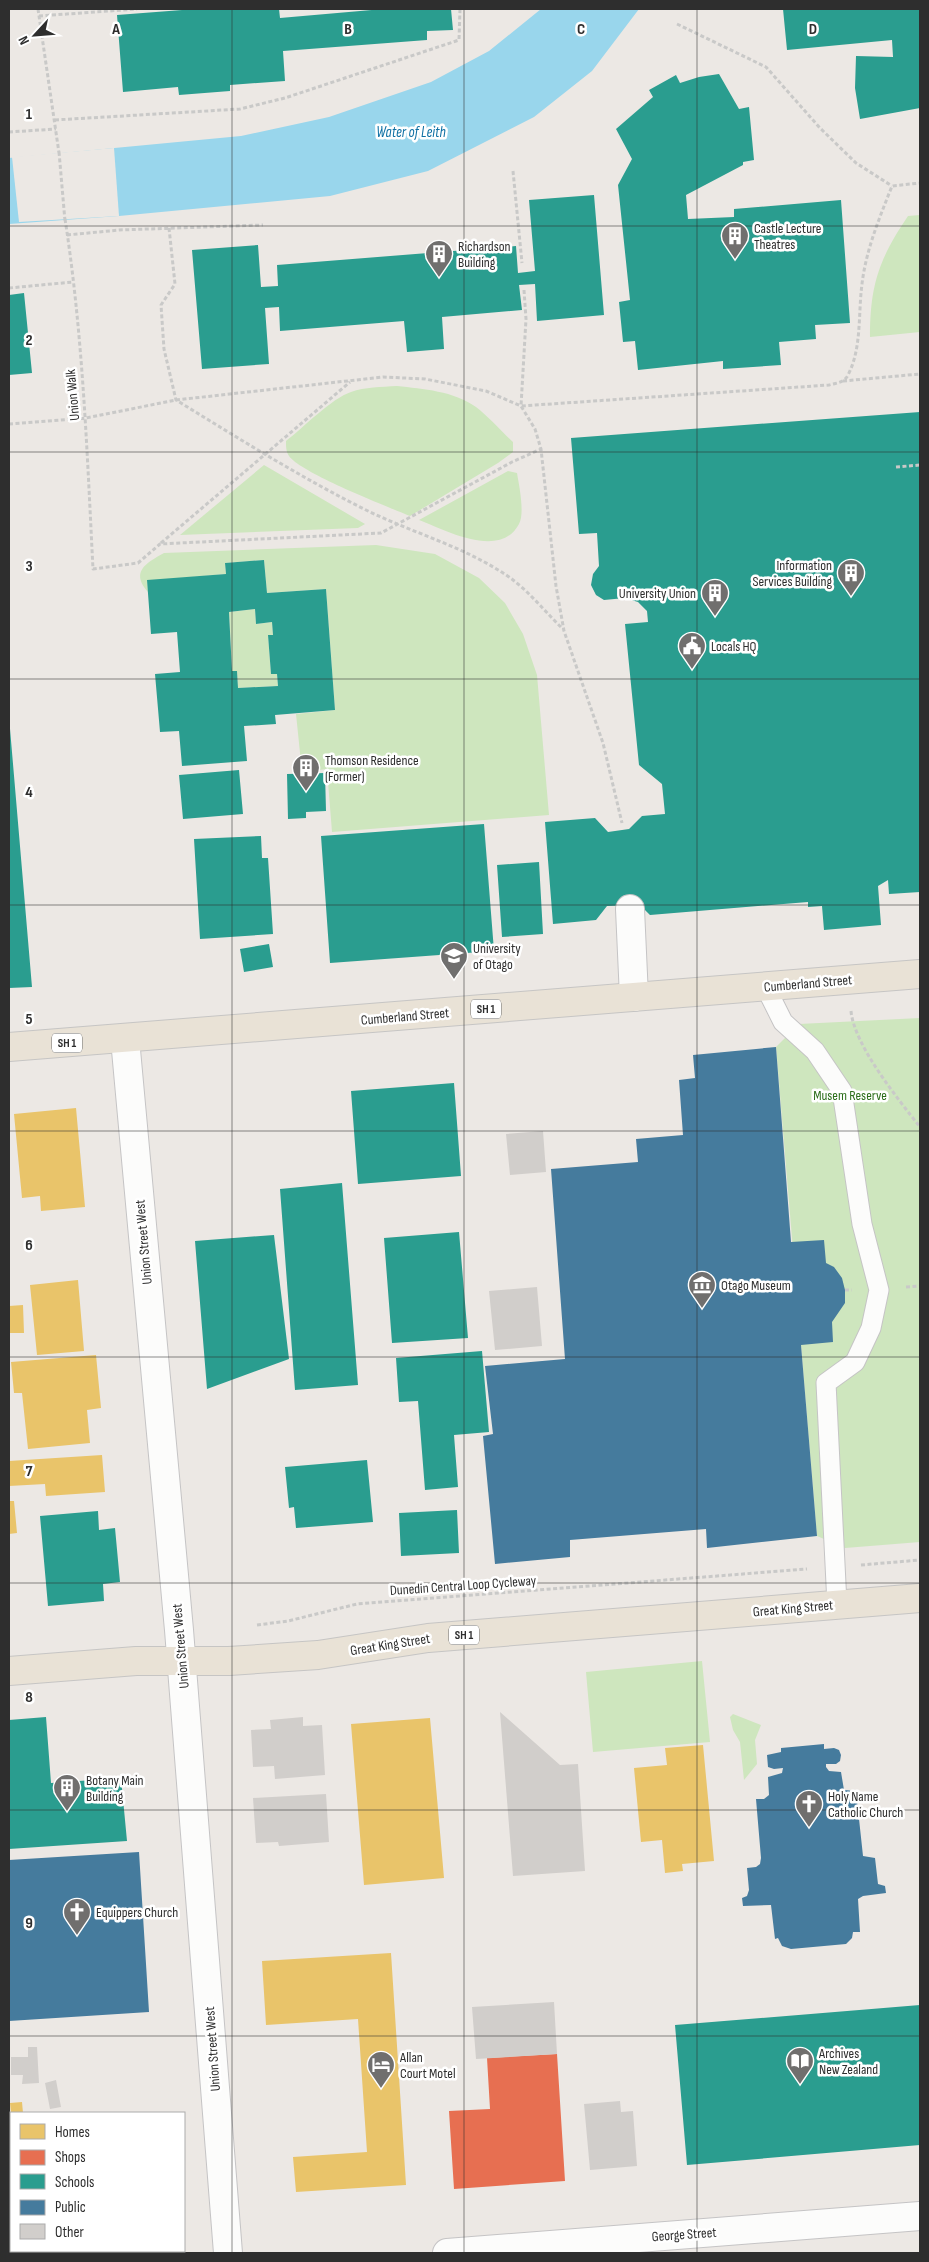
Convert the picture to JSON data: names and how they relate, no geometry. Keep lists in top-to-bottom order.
{
  "streets": {
    "highway": ["Cumberland Street", "SH 1", "Great King Street"],
    "street": ["Union Street West", "George Street"],
    "path": ["Union Walk", "Dunedin Central Loop Cycleway"]
  },
  "crossings": [
    ["Cumberland Street", "Union Street West"],
    ["Union Street West", "Great King Street"]
  ],
  "water": ["Water of Leith"],
  "parks": ["Musem Reserve"],
  "places": {
    "building": [
      "Castle Lecture Theatres",
      "Richardson Building",
      "Information Services Building",
      "University Union",
      "Thomson Residence (Former)",
      "Botany Main Building"
    ],
    "public building": ["Locals HQ"],
    "school or university": ["University of Otago"],
    "museum": ["Otago Museum"],
    "church": ["Holy Name Catholic Church", "Equippers Church"],
    "library": ["Archives New Zealand"],
    "hotel": ["Allan Court Motel"]
  },
  "legend": [
    "Homes",
    "Shops",
    "Schools",
    "Public",
    "Other"
  ],
  "north": "bottom left",
  "grid": {
    "columns": [
      "A",
      "B",
      "C",
      "D"
    ],
    "rows": [
      "1",
      "2",
      "3",
      "4",
      "5",
      "6",
      "7",
      "8",
      "9"
    ]
  }
}
